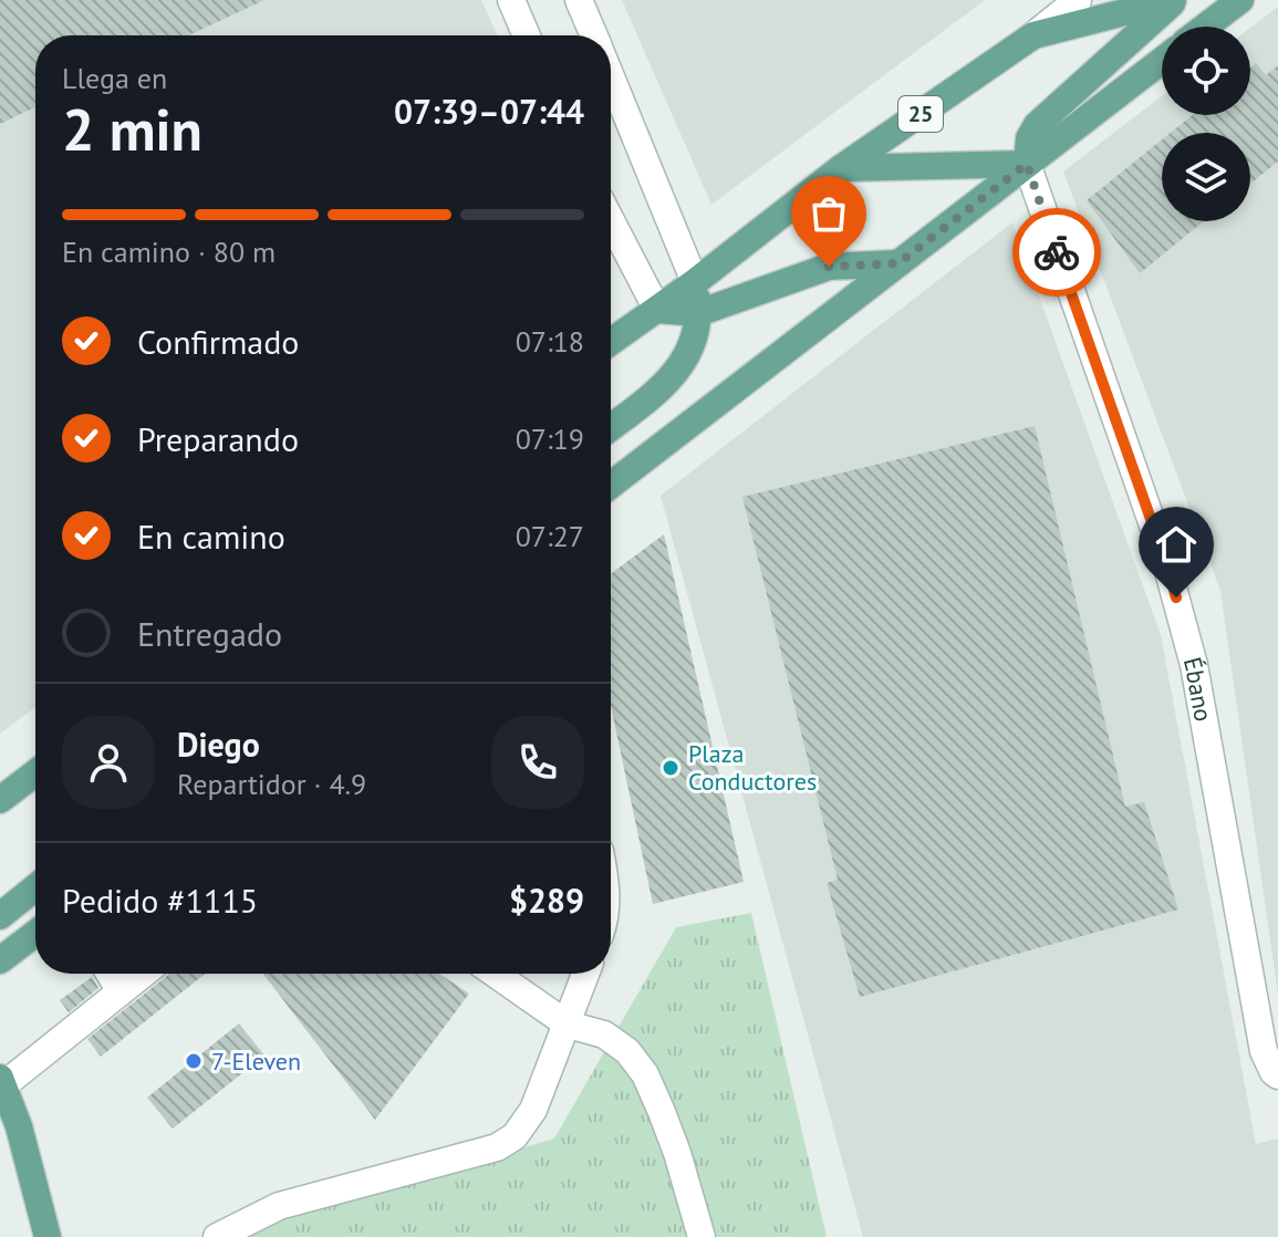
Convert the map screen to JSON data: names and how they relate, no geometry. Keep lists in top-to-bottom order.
{
  "streets": {
    "main road": ["25"],
    "street": ["Ébano"]
  },
  "places": ["Plaza Conductores", "7-Eleven"],
  "page": {
    "heading": ["2 min", "Llega en", "07:39–07:44"],
    "panel": [
      "Diego",
      "Repartidor · 4.9",
      "Pedido #1115",
      "$289"
    ],
    "bar": "En camino · 80 m",
    "list": [
      ["Confirmado", "07:18"],
      ["Preparando", "07:19"],
      ["En camino", "07:27"],
      "Entregado"
    ]
  }
}
